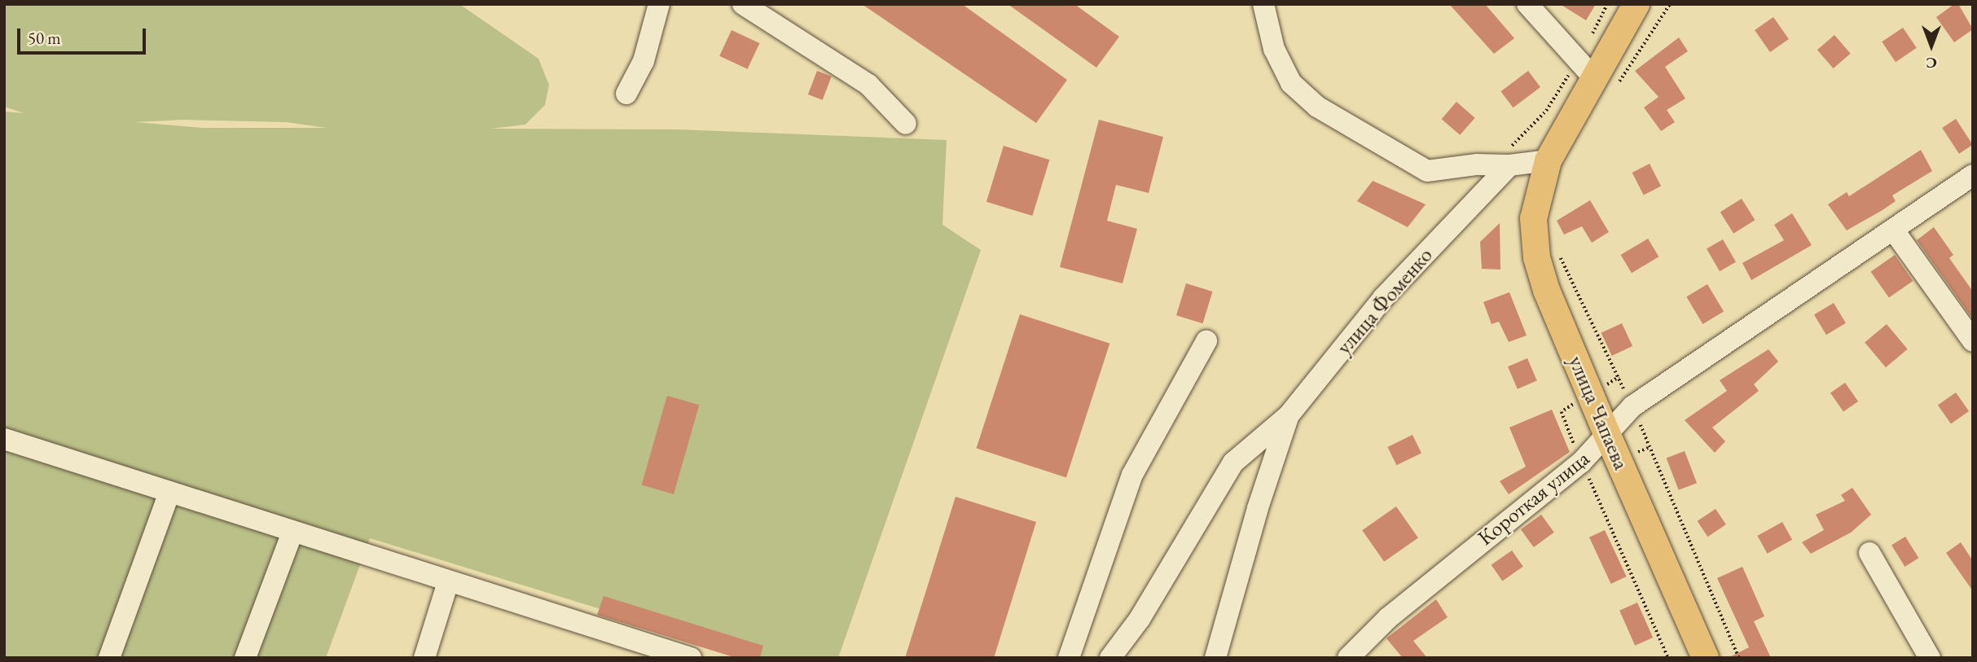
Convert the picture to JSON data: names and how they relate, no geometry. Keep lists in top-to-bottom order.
{
  "streets": {
    "main road": ["улица Чапаева"],
    "street": ["улица Фоменко", "Короткая улица"]
  },
  "crossings": [
    ["улица Чапаева", "Короткая улица"]
  ],
  "scale_bar": "50 m",
  "north": "bottom"
}
